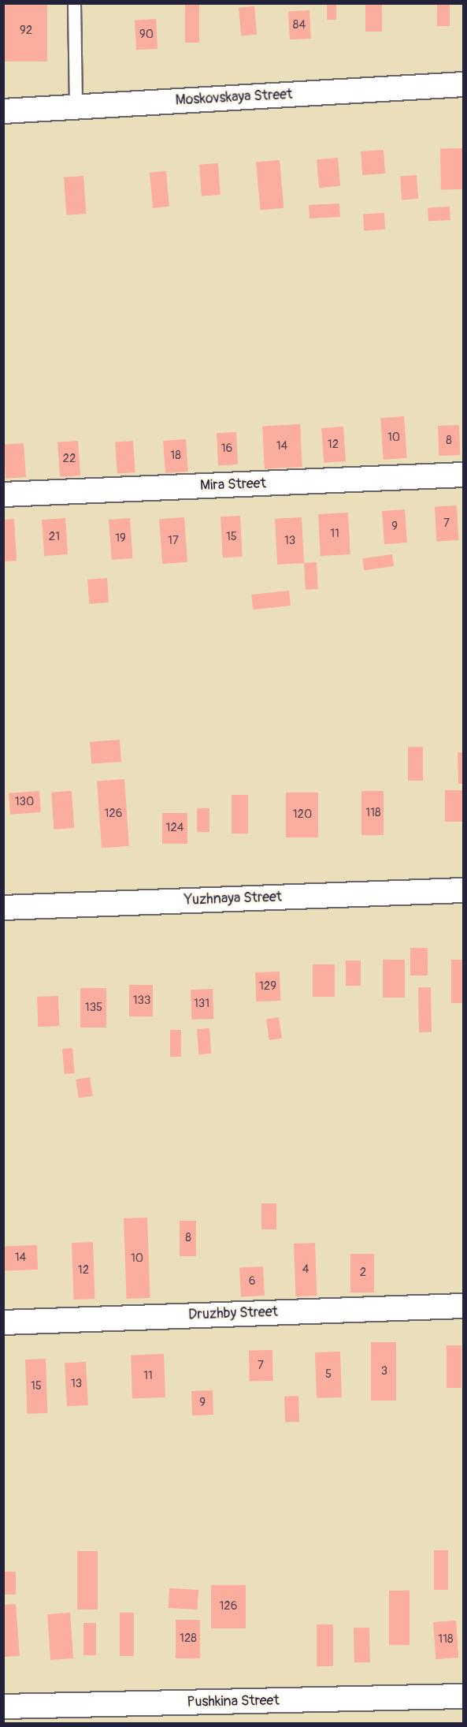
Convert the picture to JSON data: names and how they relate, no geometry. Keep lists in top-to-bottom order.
{
  "streets": {
    "street": [
      "Moskovskaya Street",
      "Mira Street",
      "Yuzhnaya Street",
      "Druzhby Street",
      "Pushkina Street"
    ]
  },
  "house_numbers": [
    "84",
    "92",
    "90",
    "10",
    "8",
    "12",
    "14",
    "16",
    "18",
    "22",
    "7",
    "9",
    "11",
    "21",
    "15",
    "19",
    "17",
    "13",
    "130",
    "118",
    "126",
    "120",
    "124",
    "129",
    "133",
    "131",
    "135",
    "8",
    "14",
    "10",
    "4",
    "12",
    "2",
    "6",
    "7",
    "3",
    "5",
    "11",
    "13",
    "15",
    "9",
    "126",
    "128",
    "118"
  ]
}
